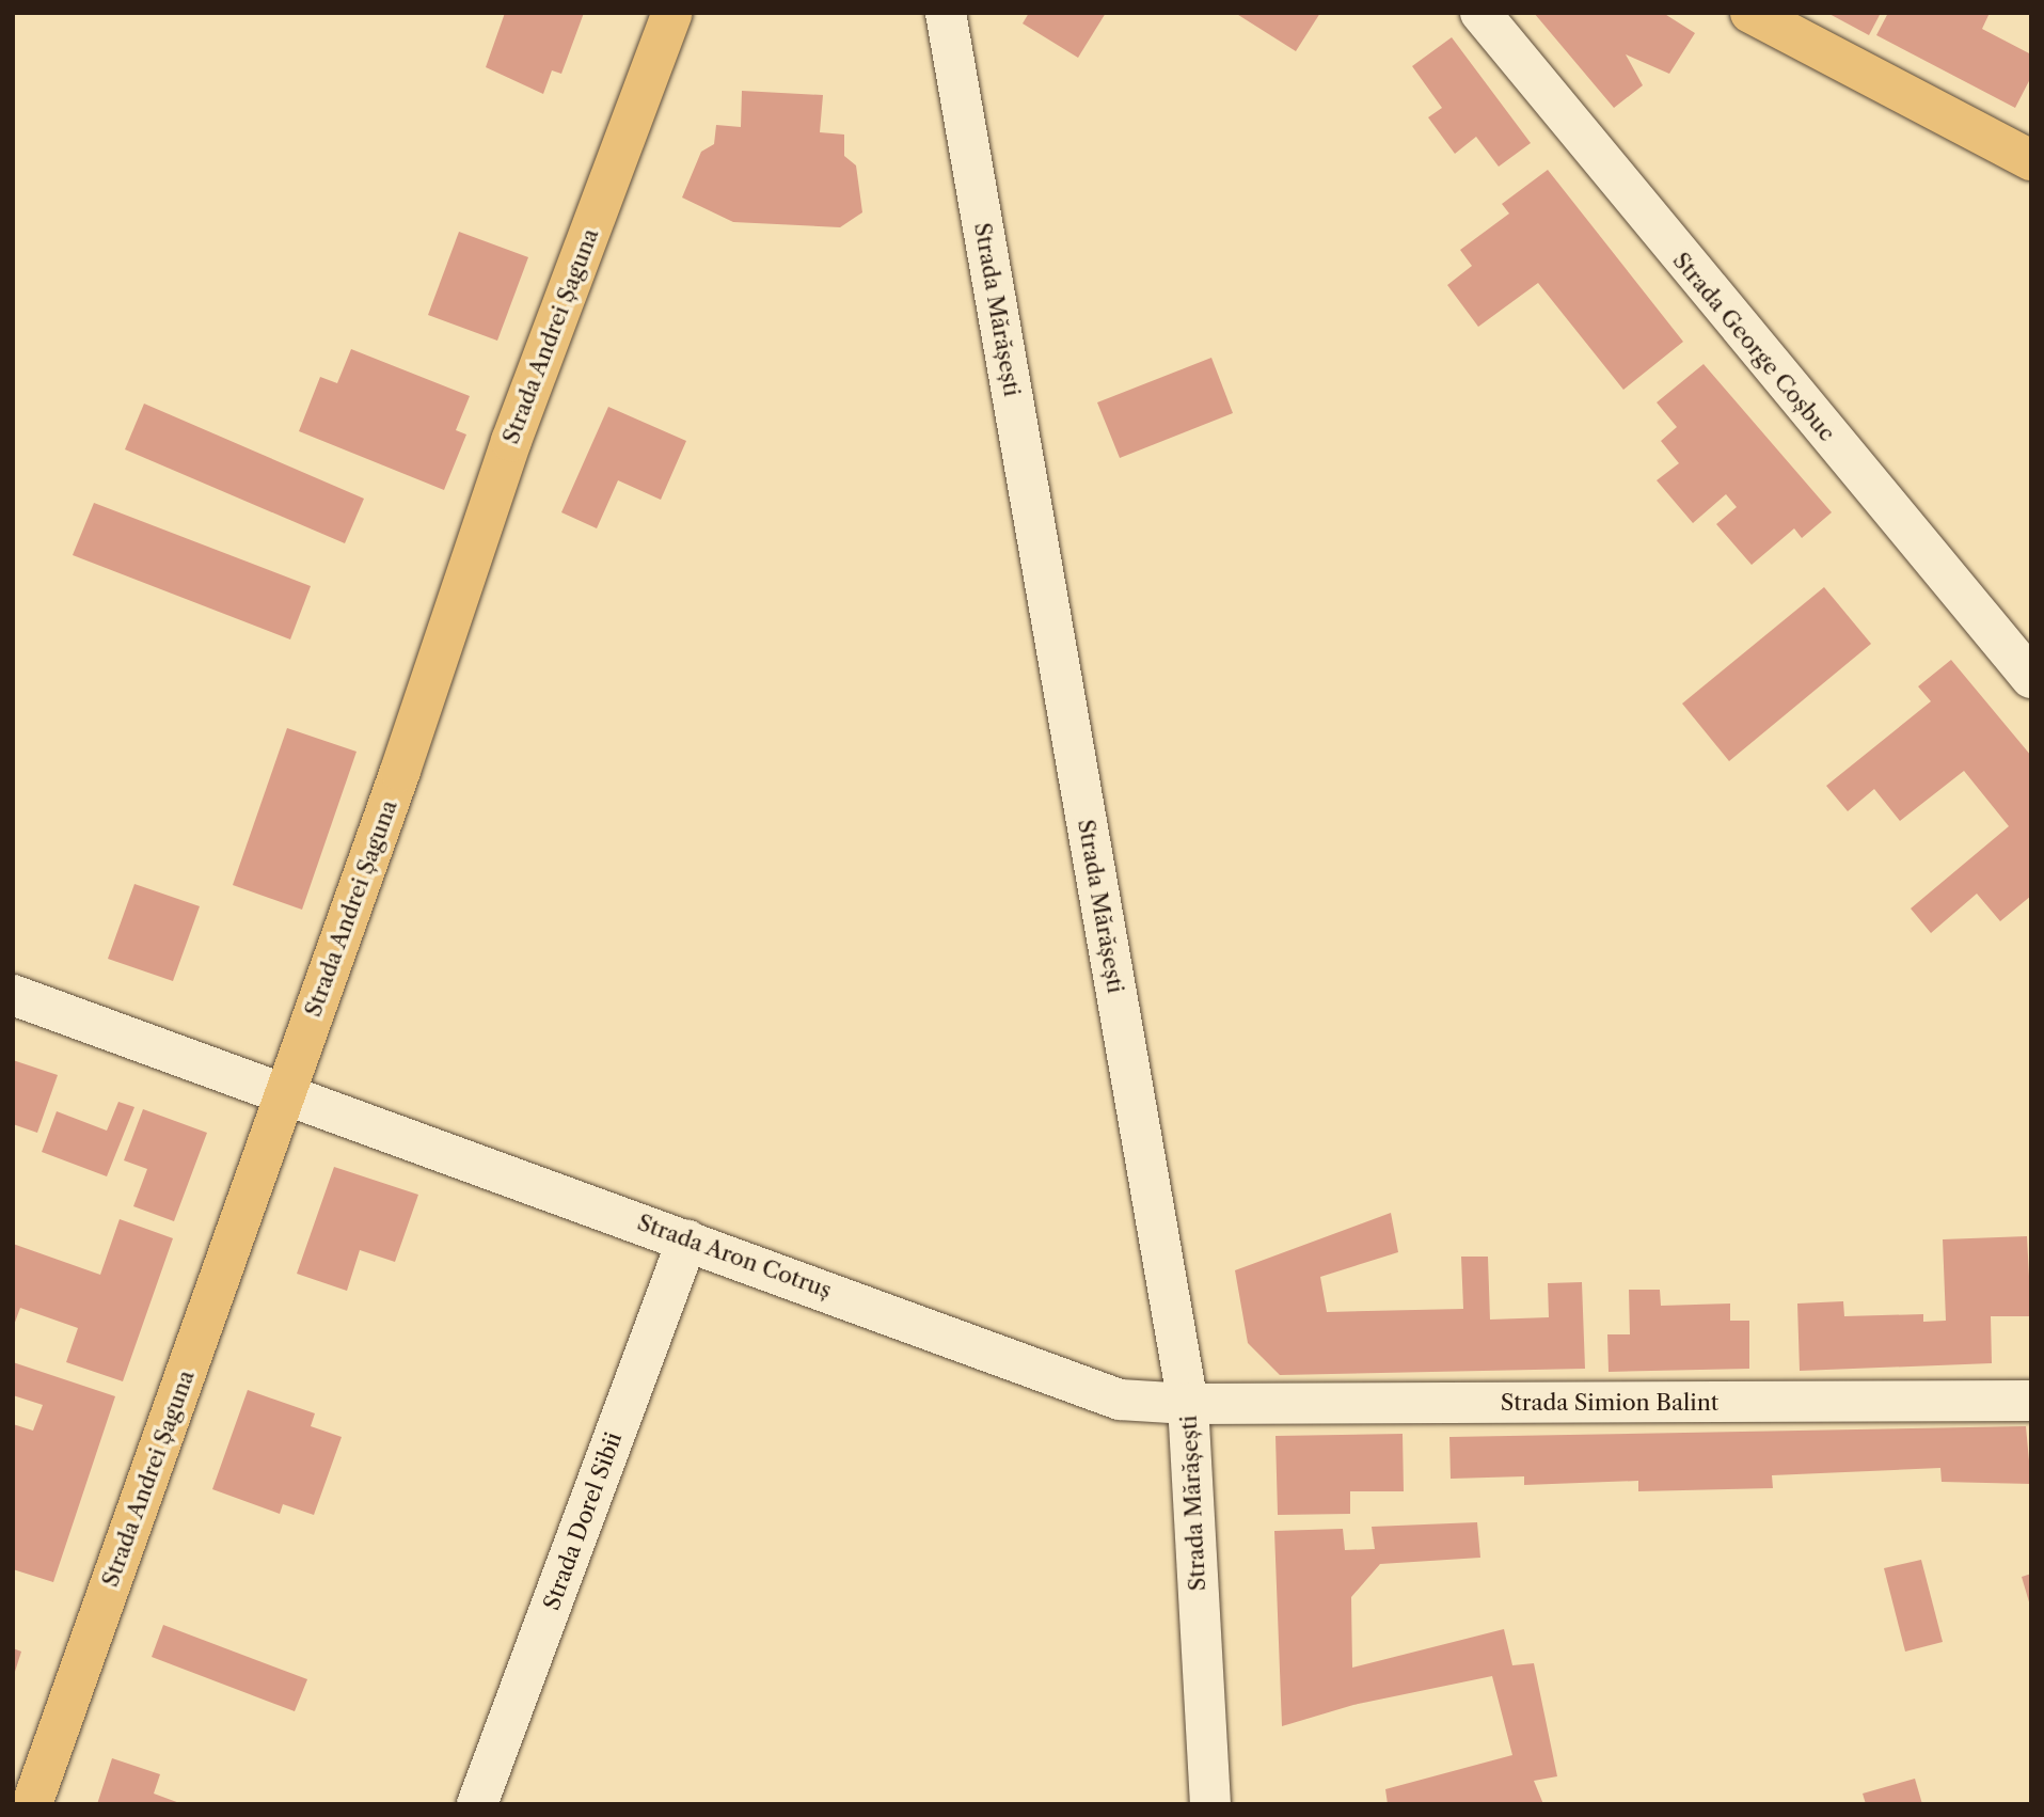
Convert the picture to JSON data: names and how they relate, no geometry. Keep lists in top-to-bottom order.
{
  "streets": {
    "main road": ["Strada Andrei Șaguna"],
    "street": [
      "Strada Mărășești",
      "Strada George Coșbuc",
      "Strada Aron Cotruș",
      "Strada Simion Balint",
      "Strada Dorel Sibii"
    ]
  },
  "crossings": [
    ["Strada Mărășești", "Strada Aron Cotruș"],
    ["Strada Mărășești", "Strada Simion Balint"],
    ["Strada Andrei Șaguna", "Strada Aron Cotruș"],
    ["Strada Aron Cotruș", "Strada Simion Balint"],
    ["Strada Aron Cotruș", "Strada Dorel Sibii"]
  ]
}
